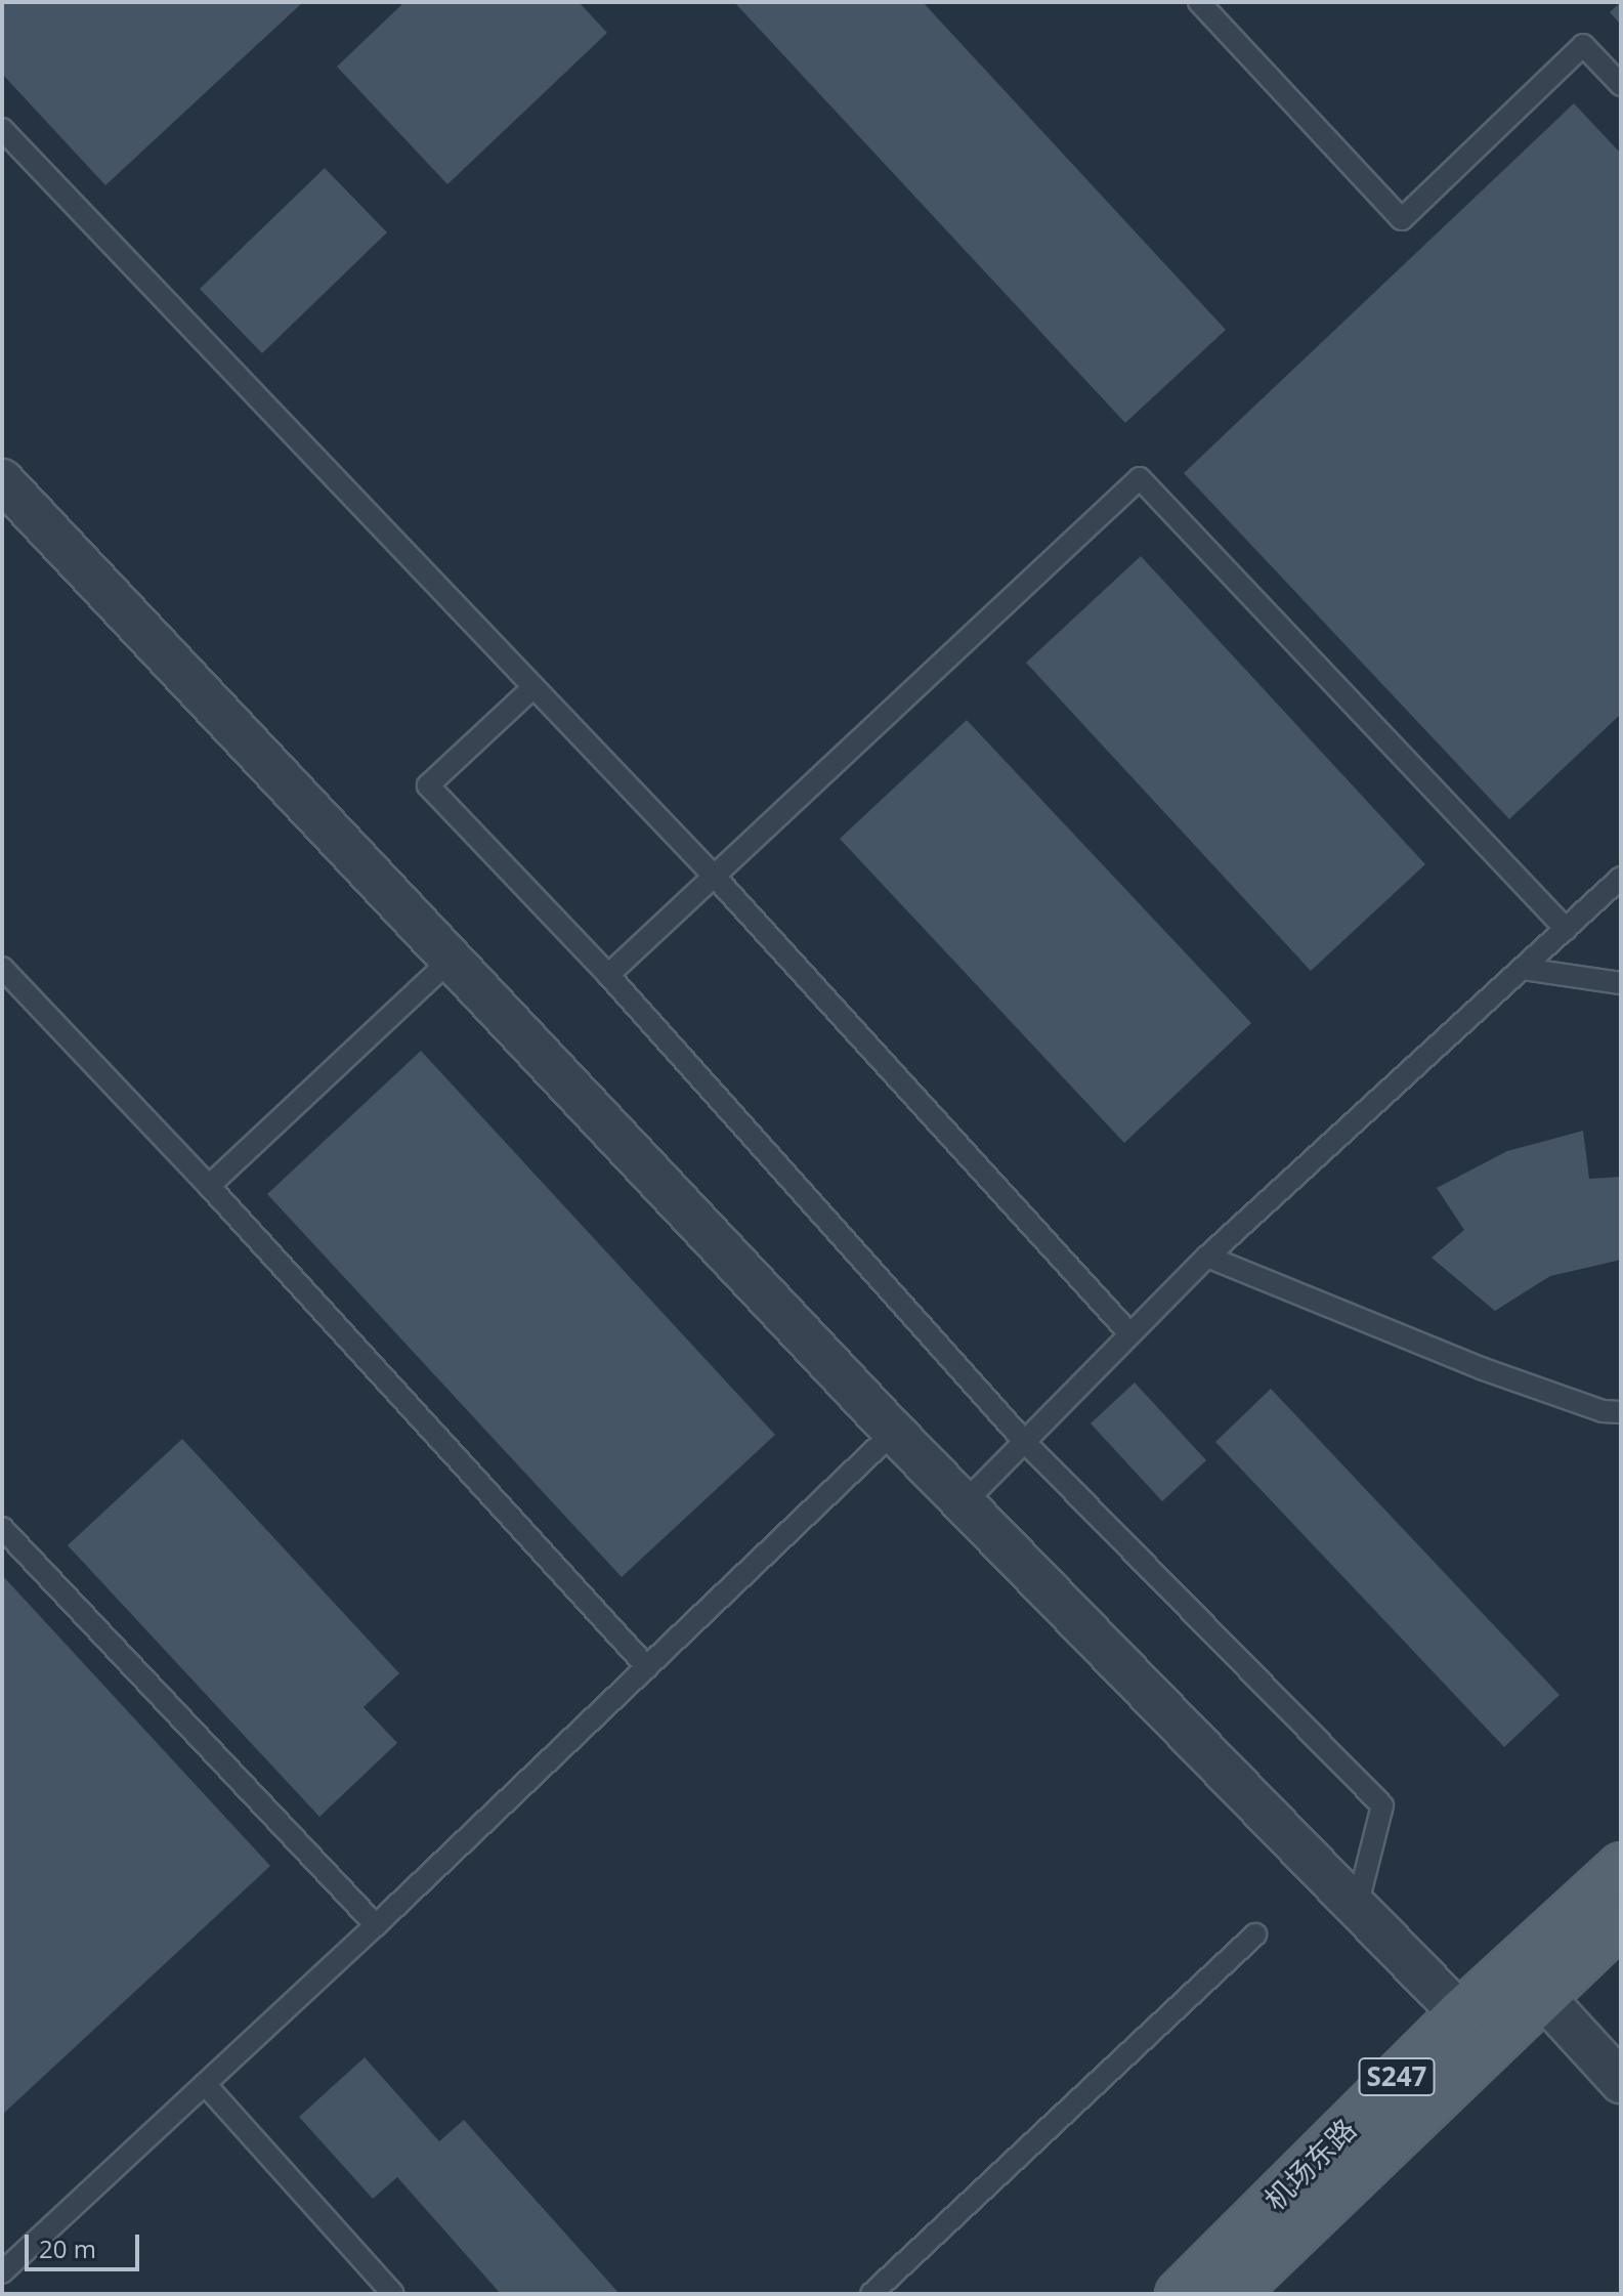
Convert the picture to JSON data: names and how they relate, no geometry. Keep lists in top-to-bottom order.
{
  "streets": {
    "main road": ["S247", "机场东路"]
  },
  "scale_bar": "20 m"
}
